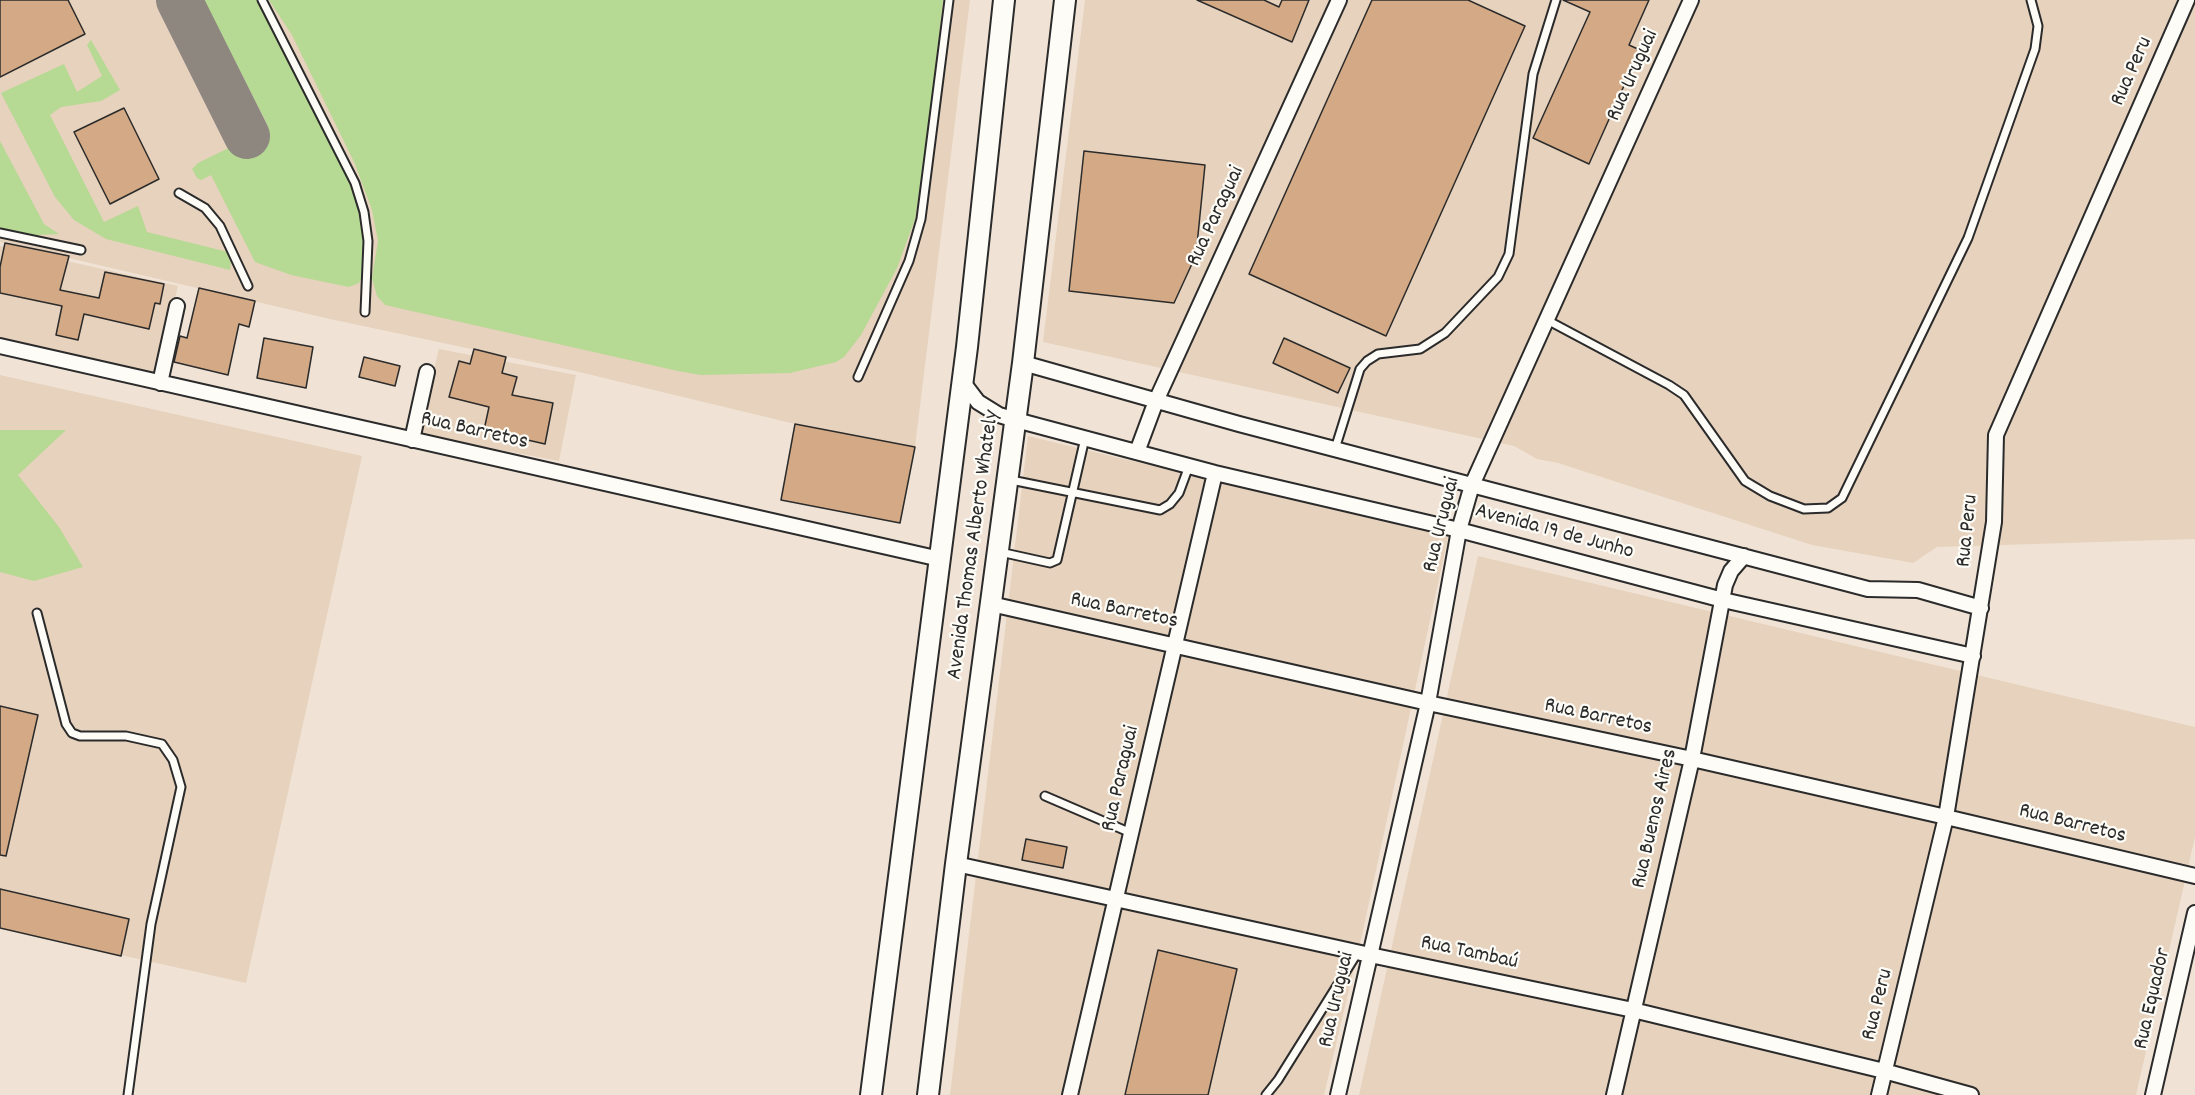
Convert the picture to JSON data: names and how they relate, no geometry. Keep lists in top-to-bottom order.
{
  "streets": {
    "main road": ["Avenida Thomas Alberto Whately"],
    "street": [
      "Rua Peru",
      "Rua Uruguai",
      "Rua Paraguai",
      "Rua Barretos",
      "Avenida 19 de Junho",
      "Rua Buenos Aires",
      "Rua Tambaú",
      "Rua Equador"
    ]
  },
  "crossings": [
    ["Rua Peru", "Rua Barretos"],
    ["Rua Peru", "Avenida 19 de Junho"],
    ["Rua Peru", "Rua Tambaú"],
    ["Rua Uruguai", "Rua Barretos"],
    ["Rua Uruguai", "Avenida 19 de Junho"],
    ["Rua Uruguai", "Rua Tambaú"],
    ["Rua Paraguai", "Rua Barretos"],
    ["Rua Paraguai", "Avenida 19 de Junho"],
    ["Rua Paraguai", "Rua Tambaú"],
    ["Rua Barretos", "Avenida Thomas Alberto Whately"],
    ["Rua Barretos", "Rua Buenos Aires"],
    ["Avenida 19 de Junho", "Avenida Thomas Alberto Whately"],
    ["Avenida 19 de Junho", "Rua Buenos Aires"],
    ["Avenida Thomas Alberto Whately", "Rua Tambaú"],
    ["Rua Buenos Aires", "Rua Tambaú"]
  ]
}
